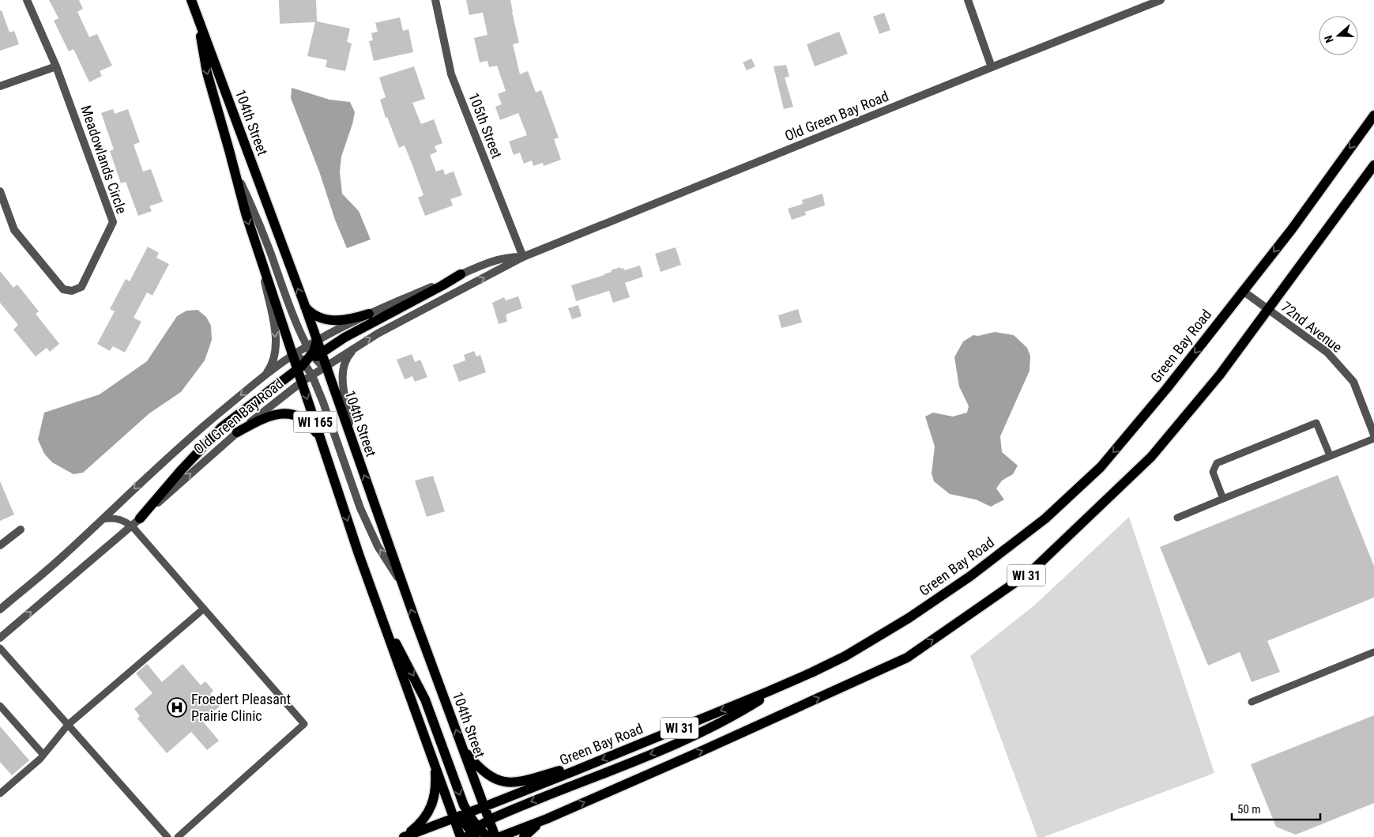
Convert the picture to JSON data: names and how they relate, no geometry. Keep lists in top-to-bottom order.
{
  "streets": {
    "main road": [
      "104th Street",
      "Green Bay Road",
      "WI 165",
      "WI 31"
    ],
    "street": [
      "Old Green Bay Road",
      "105th Street",
      "Meadowlands Circle",
      "72nd Avenue"
    ]
  },
  "crossings": [
    ["Old Green Bay Road", "104th Street"],
    ["Old Green Bay Road", "105th Street"],
    ["104th Street", "Green Bay Road"],
    ["72nd Avenue", "Green Bay Road"],
    ["72nd Avenue", "WI 31"]
  ],
  "places": {
    "hospital": ["Froedert Pleasant Prairie Clinic"]
  },
  "scale_bar": "50 m",
  "north": "left"
}
